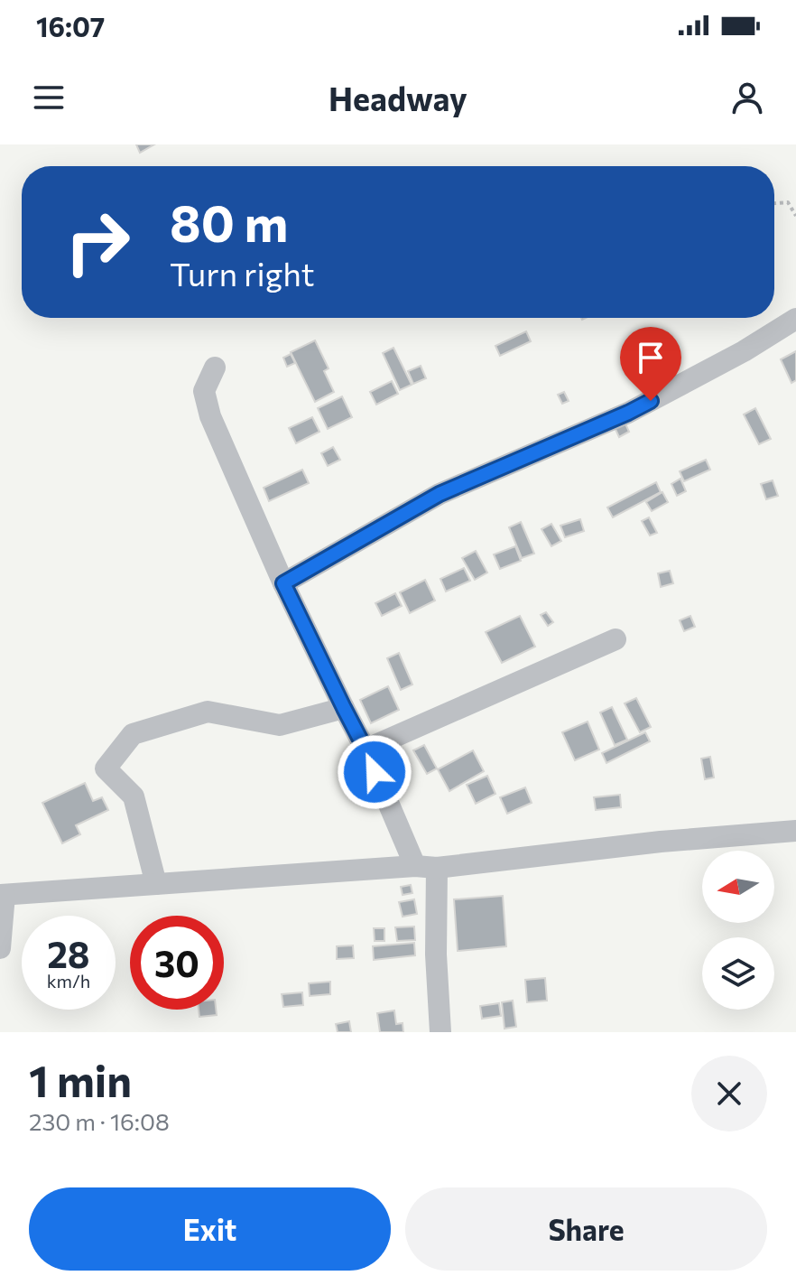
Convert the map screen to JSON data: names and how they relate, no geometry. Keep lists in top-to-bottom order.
{
  "north": "left",
  "page": {
    "status": "16:07",
    "header": "Headway",
    "turn": ["80 m", "Turn right"],
    "speed": "28 km/h",
    "limit": "30",
    "heading": ["1 min", "230 m · 16:08"],
    "buttons": ["Exit", "Share"]
  }
}
